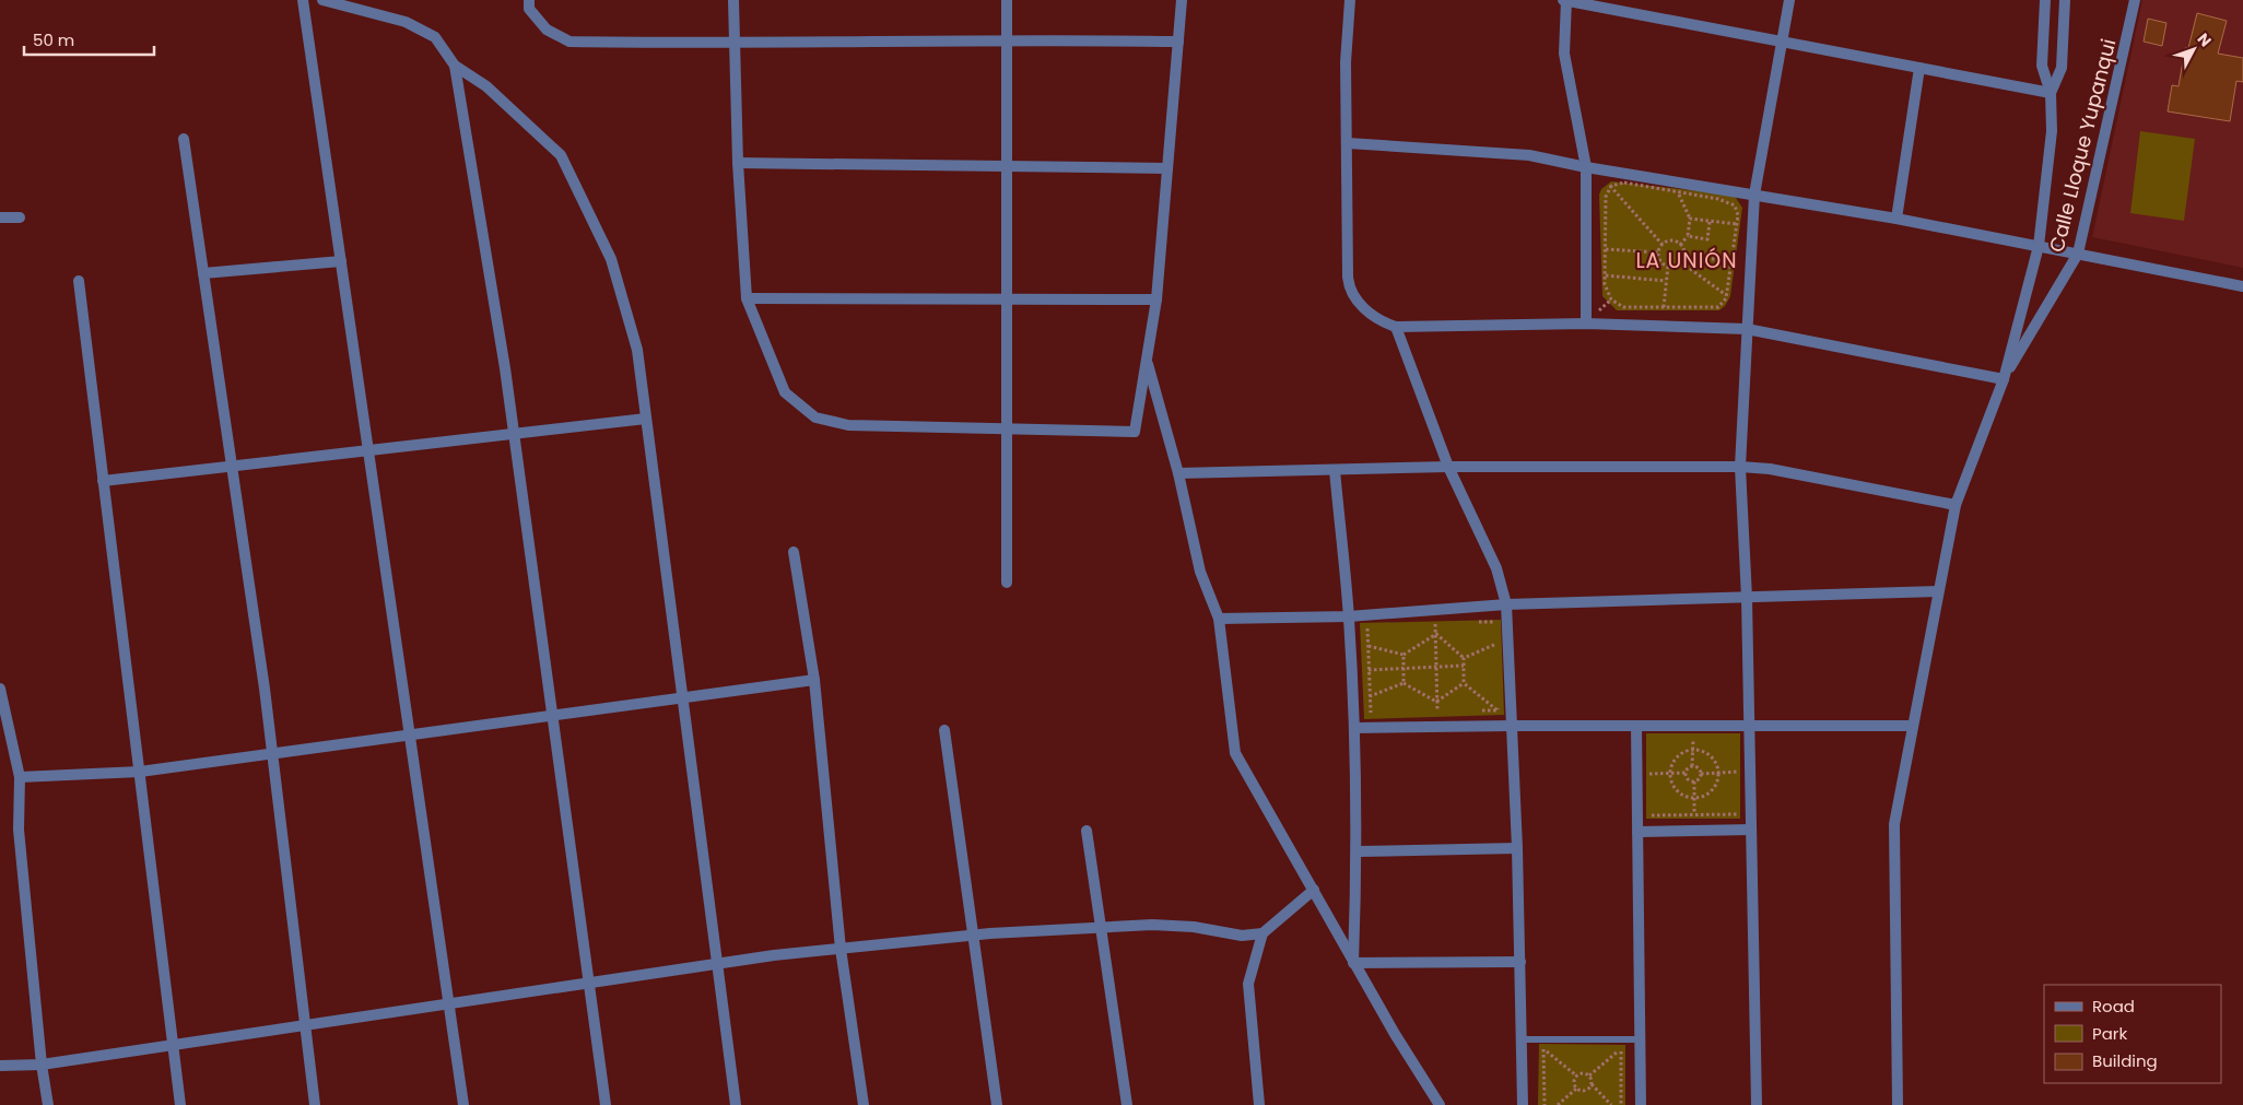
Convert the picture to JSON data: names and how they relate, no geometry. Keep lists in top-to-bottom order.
{
  "streets": {
    "street": ["Calle Lloque Yupanqui"]
  },
  "districts": ["LA UNIÓN"],
  "legend": ["Road", "Park", "Building"],
  "scale_bar": "50 m",
  "north": "top right"
}
